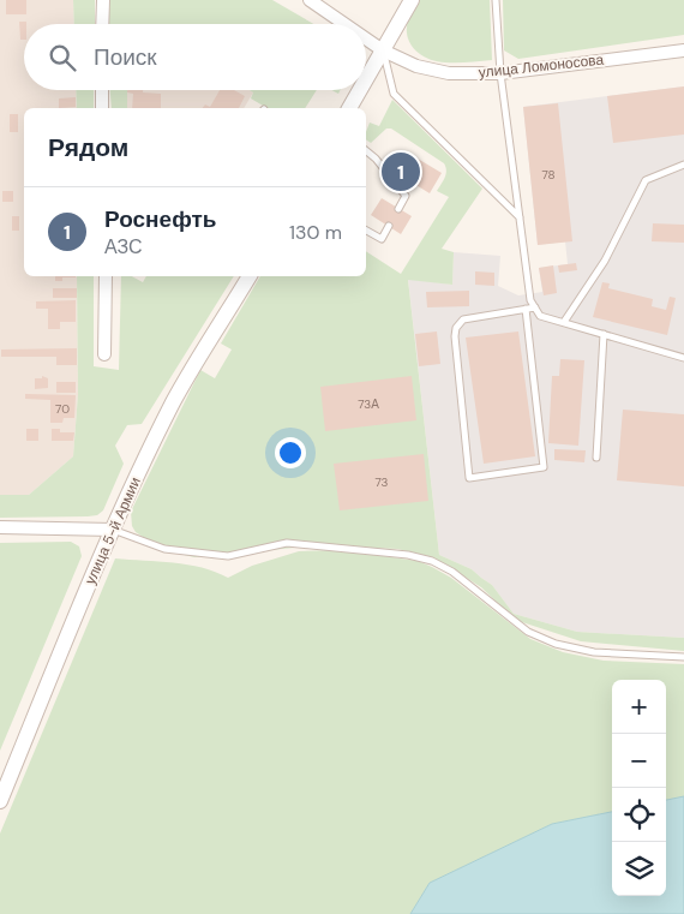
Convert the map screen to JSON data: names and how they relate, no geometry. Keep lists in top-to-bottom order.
{
  "streets": {
    "street": ["улица Ломоносова", "улица 5-й Армии"]
  },
  "house_numbers": [
    "78",
    "73А",
    "70",
    "73"
  ],
  "page": {
    "search": "Поиск",
    "heading": "Рядом",
    "pins": "1",
    "list": [
      {
        "mark": "1",
        "name": "Роснефть",
        "note": "АЗС",
        "value": "130 m"
      }
    ],
    "map_buttons": ["+", "−"]
  }
}
